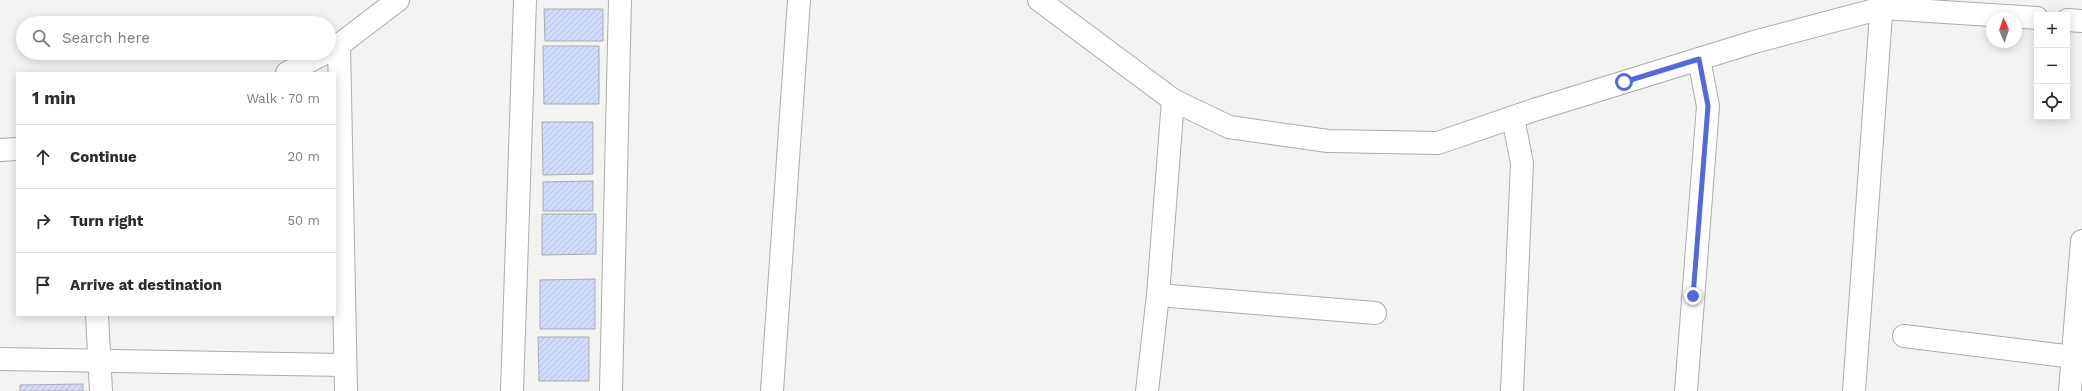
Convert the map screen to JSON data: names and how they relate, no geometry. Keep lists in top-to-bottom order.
{
  "north": "top",
  "page": {
    "map_buttons": ["+", "−"],
    "search": "Search here",
    "heading": ["1 min", "Walk · 70 m"],
    "list": [
      ["Continue", "20 m"],
      ["Turn right", "50 m"],
      "Arrive at destination"
    ]
  }
}
